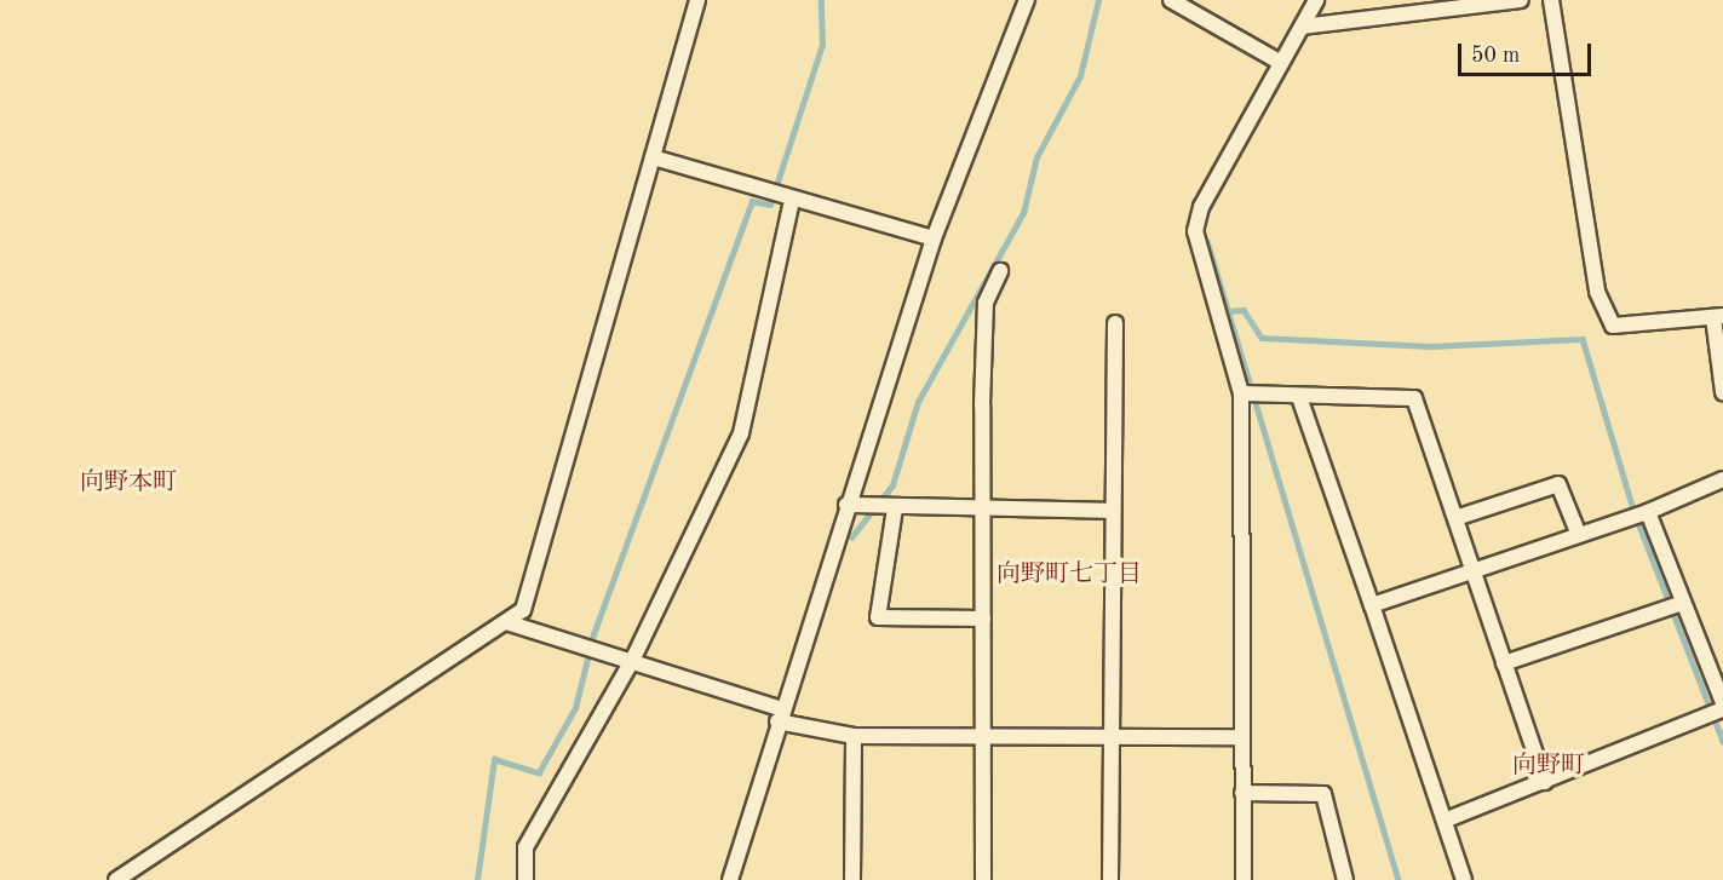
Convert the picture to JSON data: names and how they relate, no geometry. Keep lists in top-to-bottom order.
{
  "districts": ["向野本町", "向野町七丁目", "向野町"],
  "scale_bar": "50 m"
}
